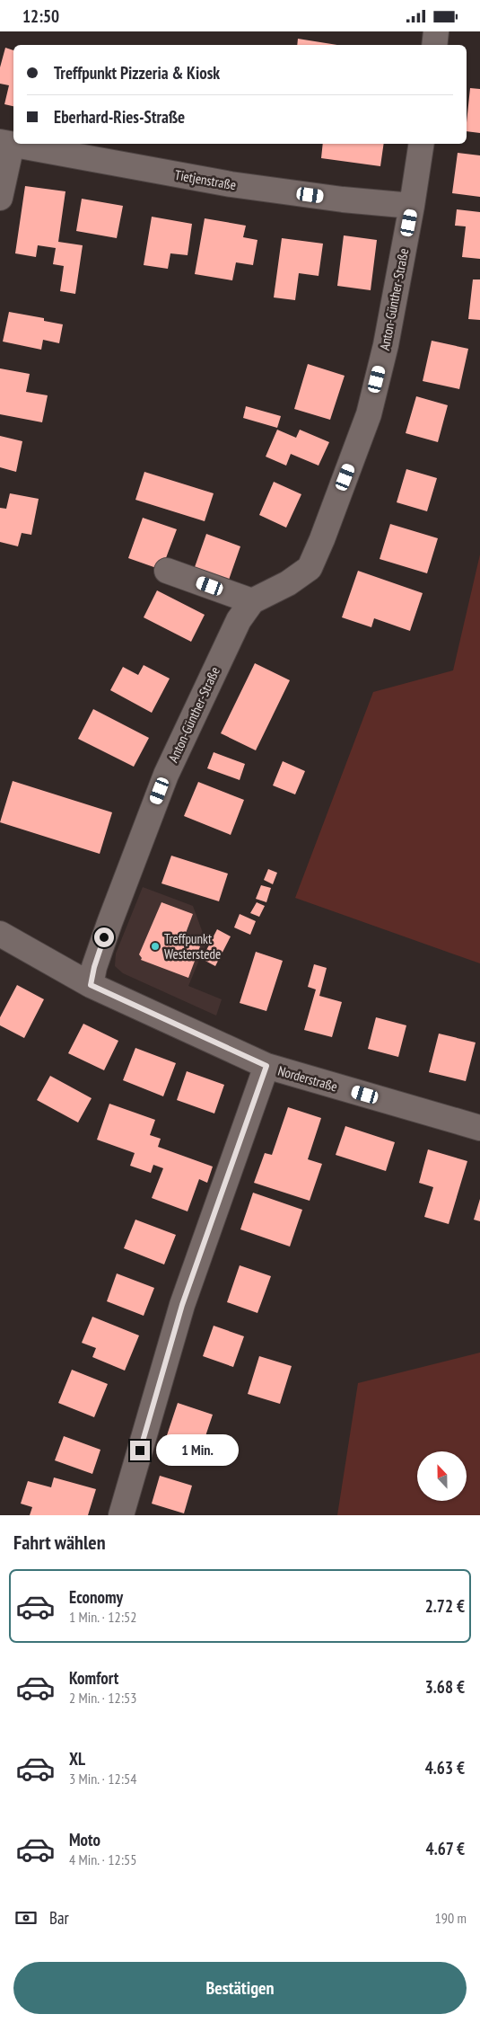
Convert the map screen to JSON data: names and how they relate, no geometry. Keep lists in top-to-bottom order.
{
  "streets": {
    "street": ["Tietjenstraße", "Anton-Günther-Straße", "Norderstraße"]
  },
  "crossings": [
    ["Tietjenstraße", "Anton-Günther-Straße"],
    ["Anton-Günther-Straße", "Norderstraße"]
  ],
  "places": ["Treffpunkt Westerstede"],
  "north": "top",
  "page": {
    "status": "12:50",
    "banner": ["Treffpunkt Pizzeria & Kiosk", "Eberhard-Ries-Straße"],
    "bubble": "1 Min.",
    "heading": "Fahrt wählen",
    "list": [
      {
        "name": "Economy",
        "note": "1 Min. · 12:52",
        "value": "2.72 €"
      },
      {
        "name": "Komfort",
        "note": "2 Min. · 12:53",
        "value": "3.68 €"
      },
      {
        "name": "XL",
        "note": "3 Min. · 12:54",
        "value": "4.63 €"
      },
      {
        "name": "Moto",
        "note": "4 Min. · 12:55",
        "value": "4.67 €"
      }
    ],
    "pay": ["Bar", "190 m"],
    "buttons": "Bestätigen"
  }
}
